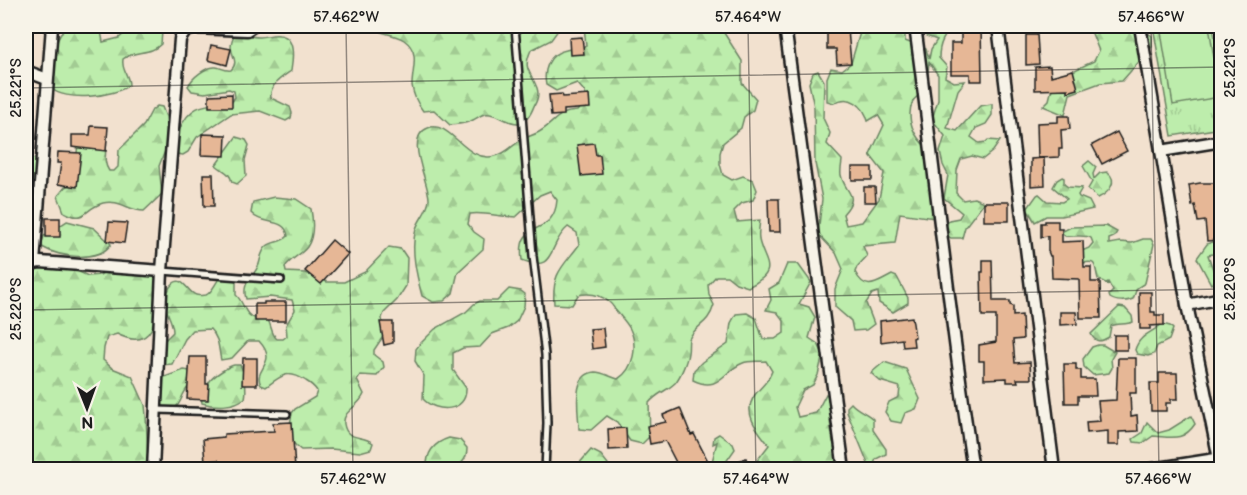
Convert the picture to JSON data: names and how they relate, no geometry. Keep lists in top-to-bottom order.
{
  "north": "bottom",
  "coordinates": [
    "57.462°W",
    "57.464°W",
    "57.466°W",
    "25.221°S",
    "25.220°S"
  ]
}
